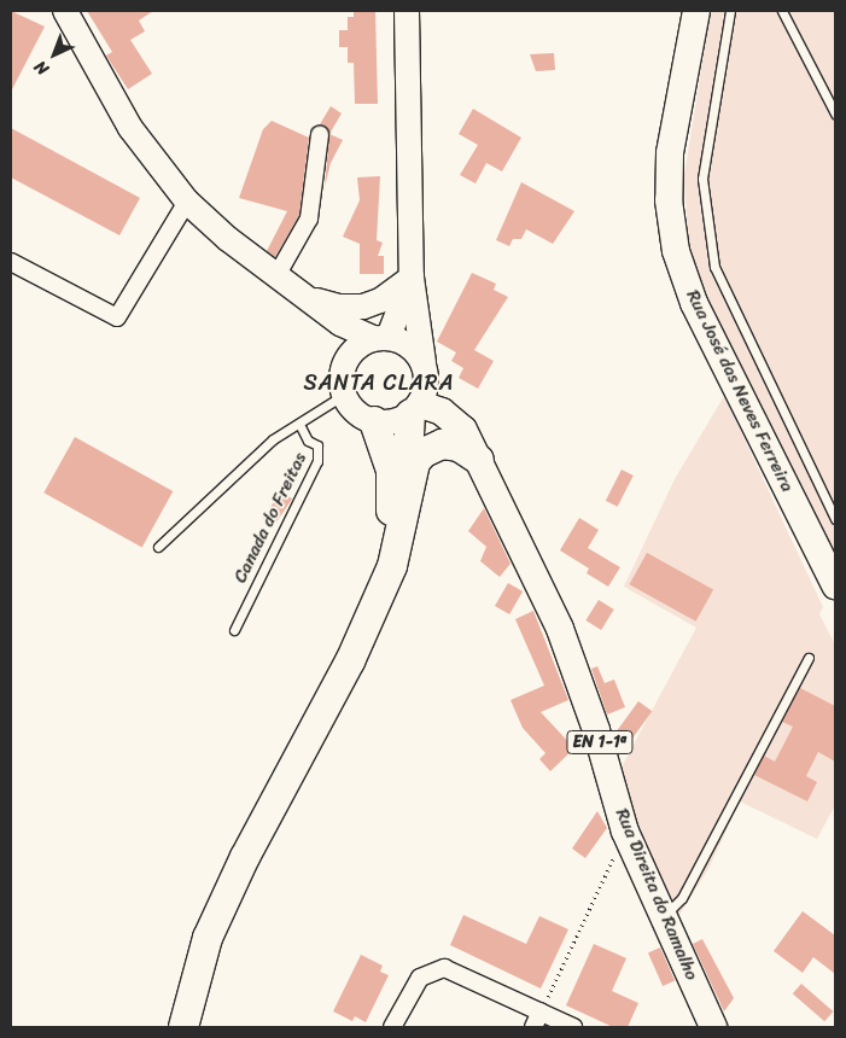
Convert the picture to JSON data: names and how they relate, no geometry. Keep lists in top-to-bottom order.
{
  "streets": {
    "main road": ["Rua José das Neves Ferreira", "EN 1-1ª", "Rua Direita do Ramalho"],
    "lane": ["Canada do Freitas"]
  },
  "crossings": [
    ["EN 1-1ª", "Rua Direita do Ramalho"]
  ],
  "districts": ["SANTA CLARA"],
  "north": "bottom left"
}
